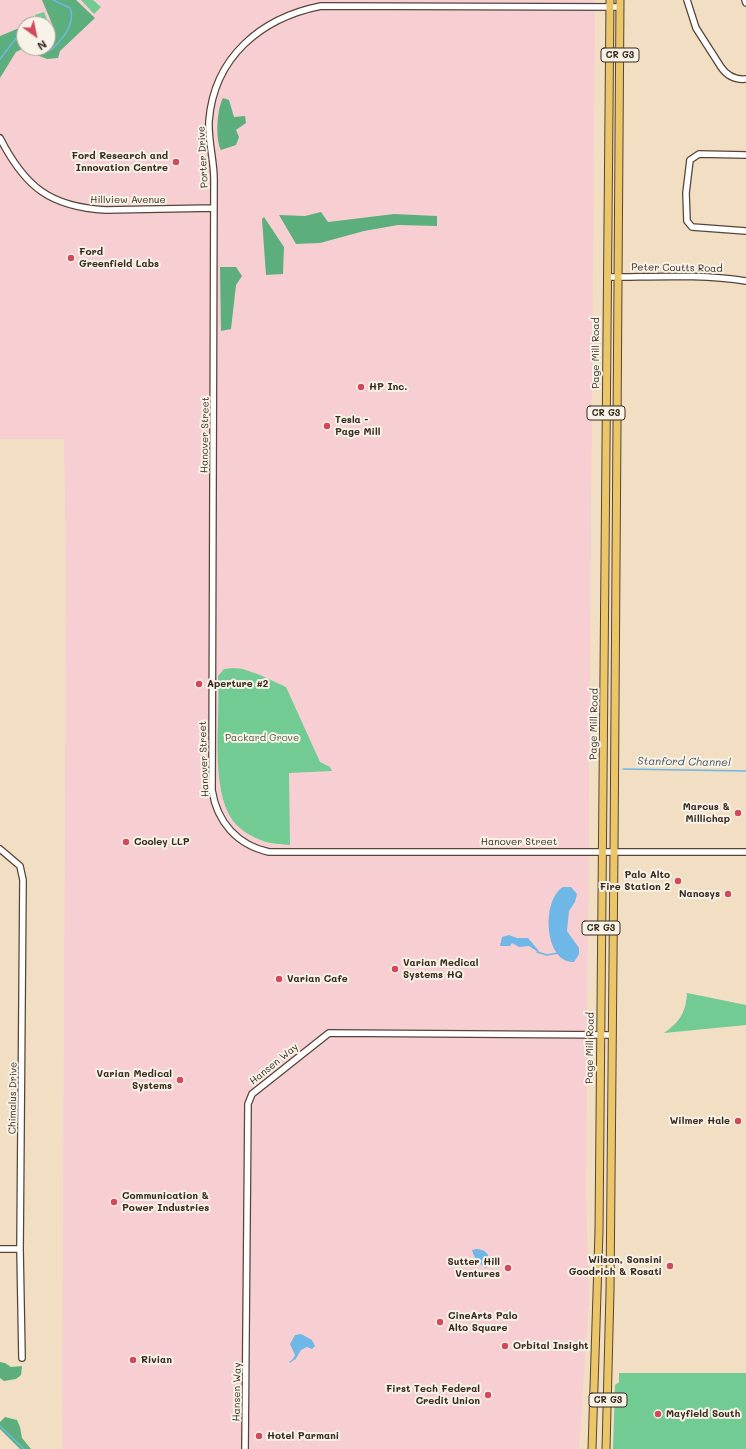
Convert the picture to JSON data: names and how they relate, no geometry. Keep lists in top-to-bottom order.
{
  "streets": {
    "main road": ["CR G3", "Page Mill Road"],
    "street": [
      "Porter Drive",
      "Hillview Avenue",
      "Peter Coutts Road",
      "Hanover Street",
      "Hansen Way",
      "Chimalus Drive"
    ]
  },
  "crossings": [
    ["Porter Drive", "Hillview Avenue"],
    ["Porter Drive", "Page Mill Road"],
    ["Porter Drive", "Hanover Street"],
    ["Hillview Avenue", "Hanover Street"],
    ["Peter Coutts Road", "Page Mill Road"],
    ["Page Mill Road", "Hanover Street"],
    ["Page Mill Road", "Hansen Way"]
  ],
  "water": ["Stanford Channel"],
  "parks": ["Packard Grove"],
  "places": [
    "Ford Research and Innovation Centre",
    "Ford Greenfield Labs",
    "HP Inc.",
    "Tesla - Page Mill",
    "Aperture #2",
    "Marcus & Millichap",
    "Cooley LLP",
    "Palo Alto Fire Station 2",
    "Nanosys",
    "Varian Medical Systems HQ",
    "Varian Cafe",
    "Varian Medical Systems",
    "Wilmer Hale",
    "Communication & Power Industries",
    "Wilson, Sonsini Goodrich & Rosati",
    "Sutter Hill Ventures",
    "CineArts Palo Alto Square",
    "Orbital Insight",
    "Rivian",
    "First Tech Federal Credit Union",
    "Mayfield South",
    "Hotel Parmani"
  ],
  "north": "bottom right"
}
